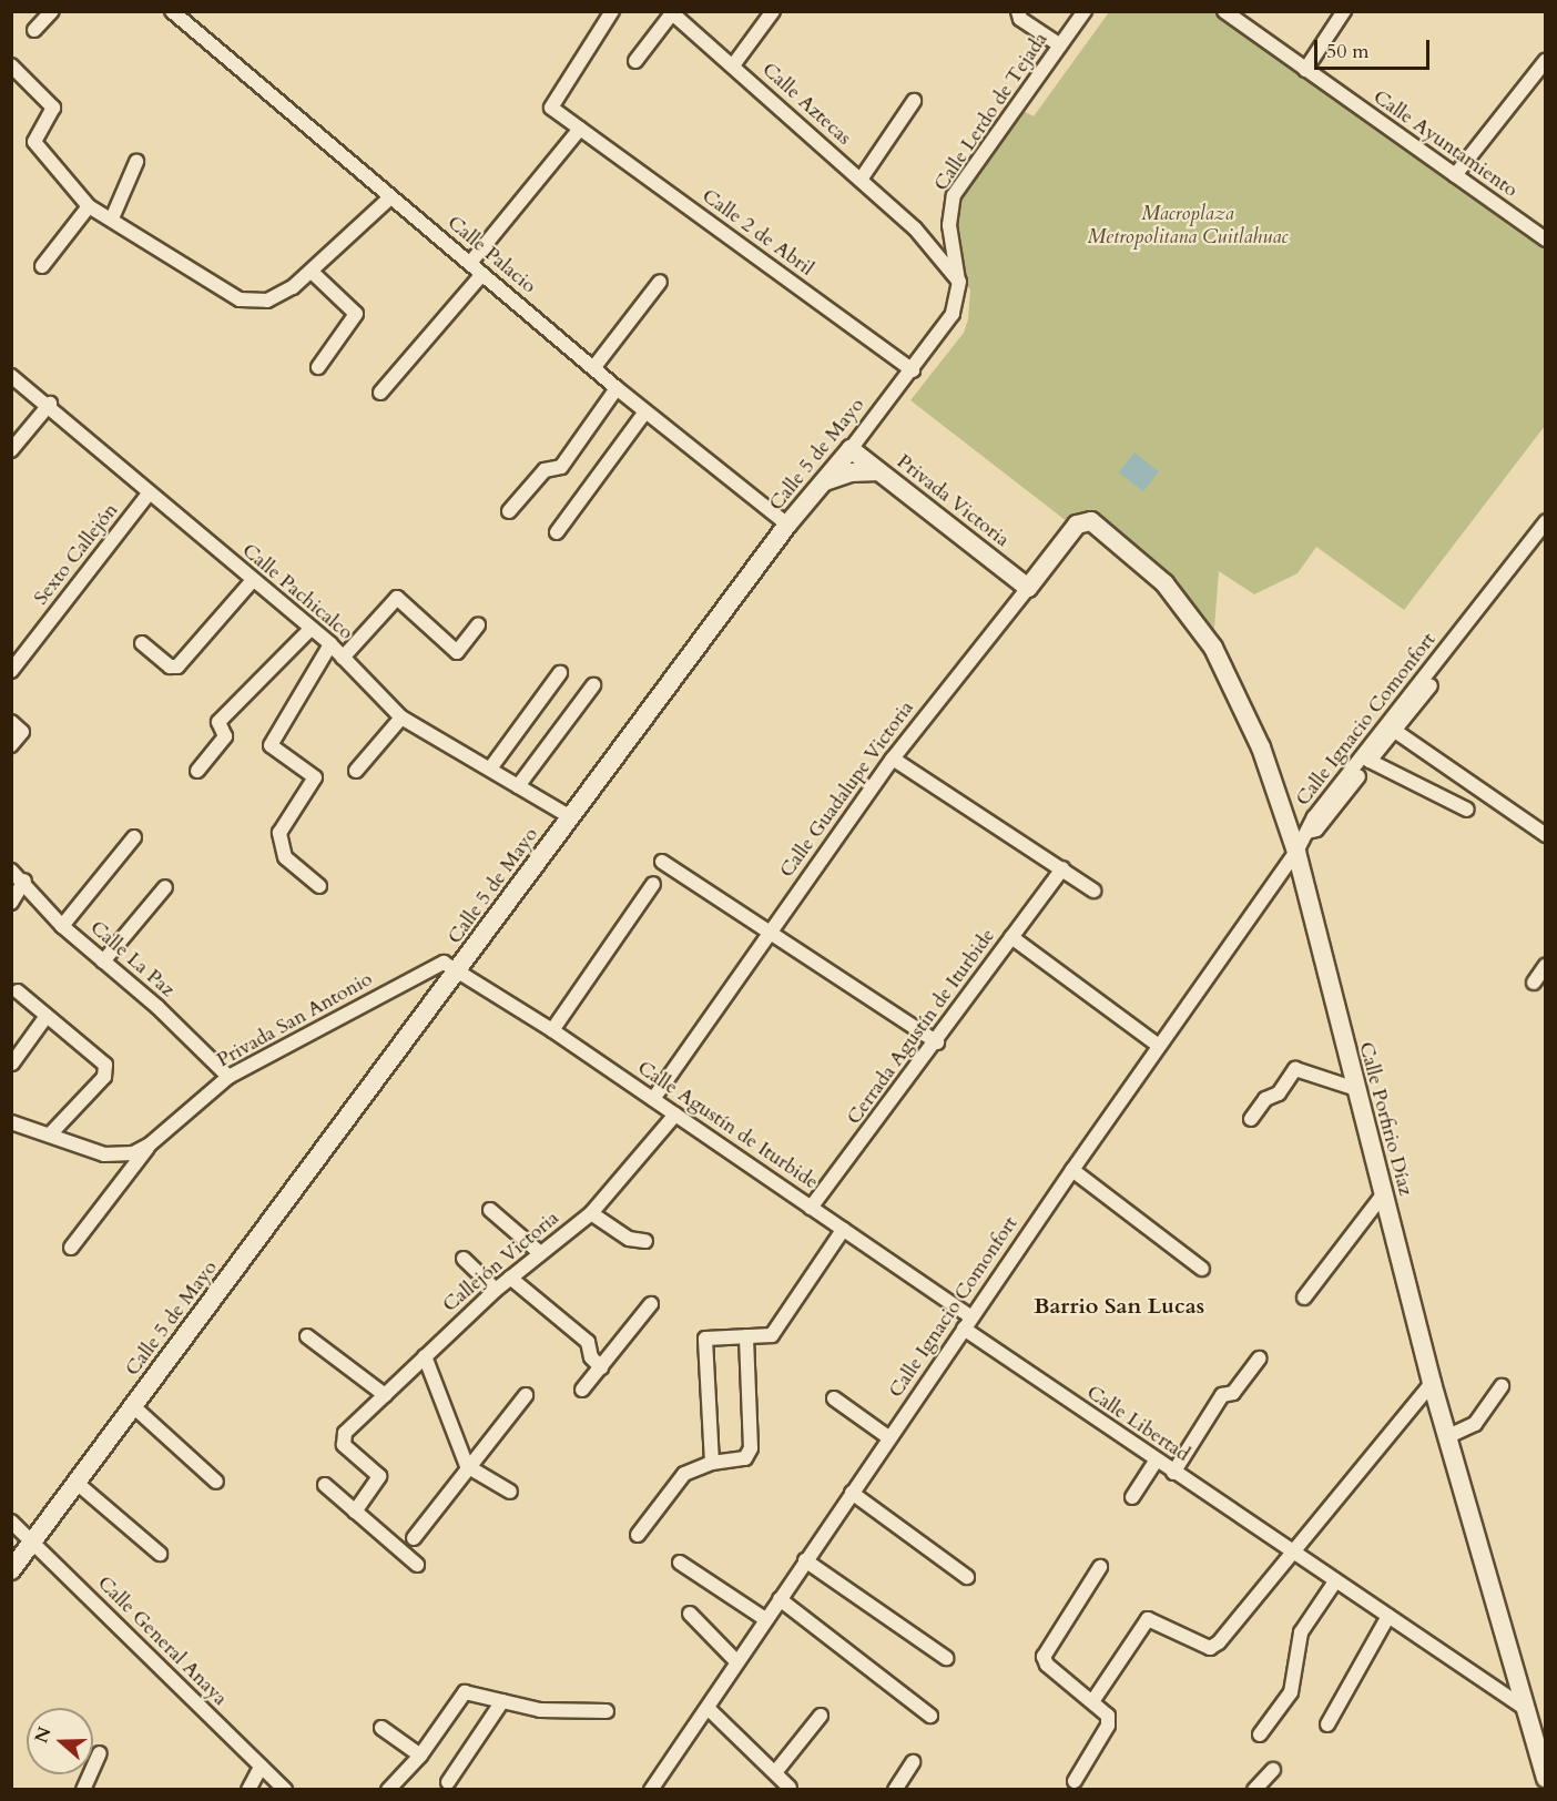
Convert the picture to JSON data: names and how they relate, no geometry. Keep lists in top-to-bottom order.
{
  "streets": {
    "street": [
      "Calle Aztecas",
      "Calle Lerdo de Tejada",
      "Calle Ayuntamiento",
      "Calle 2 de Abril",
      "Calle Palacio",
      "Calle 5 de Mayo",
      "Privada Victoria",
      "Sexto Callejón",
      "Calle Pachicalco",
      "Calle Ignacio Comonfort",
      "Calle Guadalupe Victoria",
      "Calle La Paz",
      "Privada San Antonio",
      "Cerrada Agustín de Iturbide",
      "Calle Porfirio Díaz",
      "Calle Agustín de Iturbide",
      "Callejón Victoria",
      "Calle Libertad",
      "Calle General Anaya"
    ]
  },
  "crossings": [
    ["Calle Aztecas", "Calle Lerdo de Tejada"],
    ["Calle Aztecas", "Calle 5 de Mayo"],
    ["Calle Lerdo de Tejada", "Calle 5 de Mayo"],
    ["Calle 2 de Abril", "Calle 5 de Mayo"],
    ["Calle Palacio", "Calle 5 de Mayo"],
    ["Calle 5 de Mayo", "Privada Victoria"],
    ["Calle 5 de Mayo", "Calle Pachicalco"],
    ["Calle 5 de Mayo", "Privada San Antonio"],
    ["Calle 5 de Mayo", "Calle Agustín de Iturbide"],
    ["Calle 5 de Mayo", "Calle General Anaya"],
    ["Privada Victoria", "Calle Guadalupe Victoria"],
    ["Sexto Callejón", "Calle Pachicalco"],
    ["Calle Ignacio Comonfort", "Calle Porfirio Díaz"],
    ["Calle Ignacio Comonfort", "Calle Agustín de Iturbide"],
    ["Calle Ignacio Comonfort", "Calle Libertad"],
    ["Calle Guadalupe Victoria", "Calle Porfirio Díaz"],
    ["Calle Guadalupe Victoria", "Calle Agustín de Iturbide"],
    ["Calle La Paz", "Privada San Antonio"],
    ["Privada San Antonio", "Calle Agustín de Iturbide"],
    ["Cerrada Agustín de Iturbide", "Calle Agustín de Iturbide"],
    ["Calle Porfirio Díaz", "Calle Libertad"],
    ["Calle Agustín de Iturbide", "Callejón Victoria"],
    ["Calle Agustín de Iturbide", "Calle Libertad"]
  ],
  "districts": ["Barrio San Lucas"],
  "parks": ["Macroplaza Metropolitana Cuitlahuac"],
  "scale_bar": "50 m",
  "north": "left"
}
